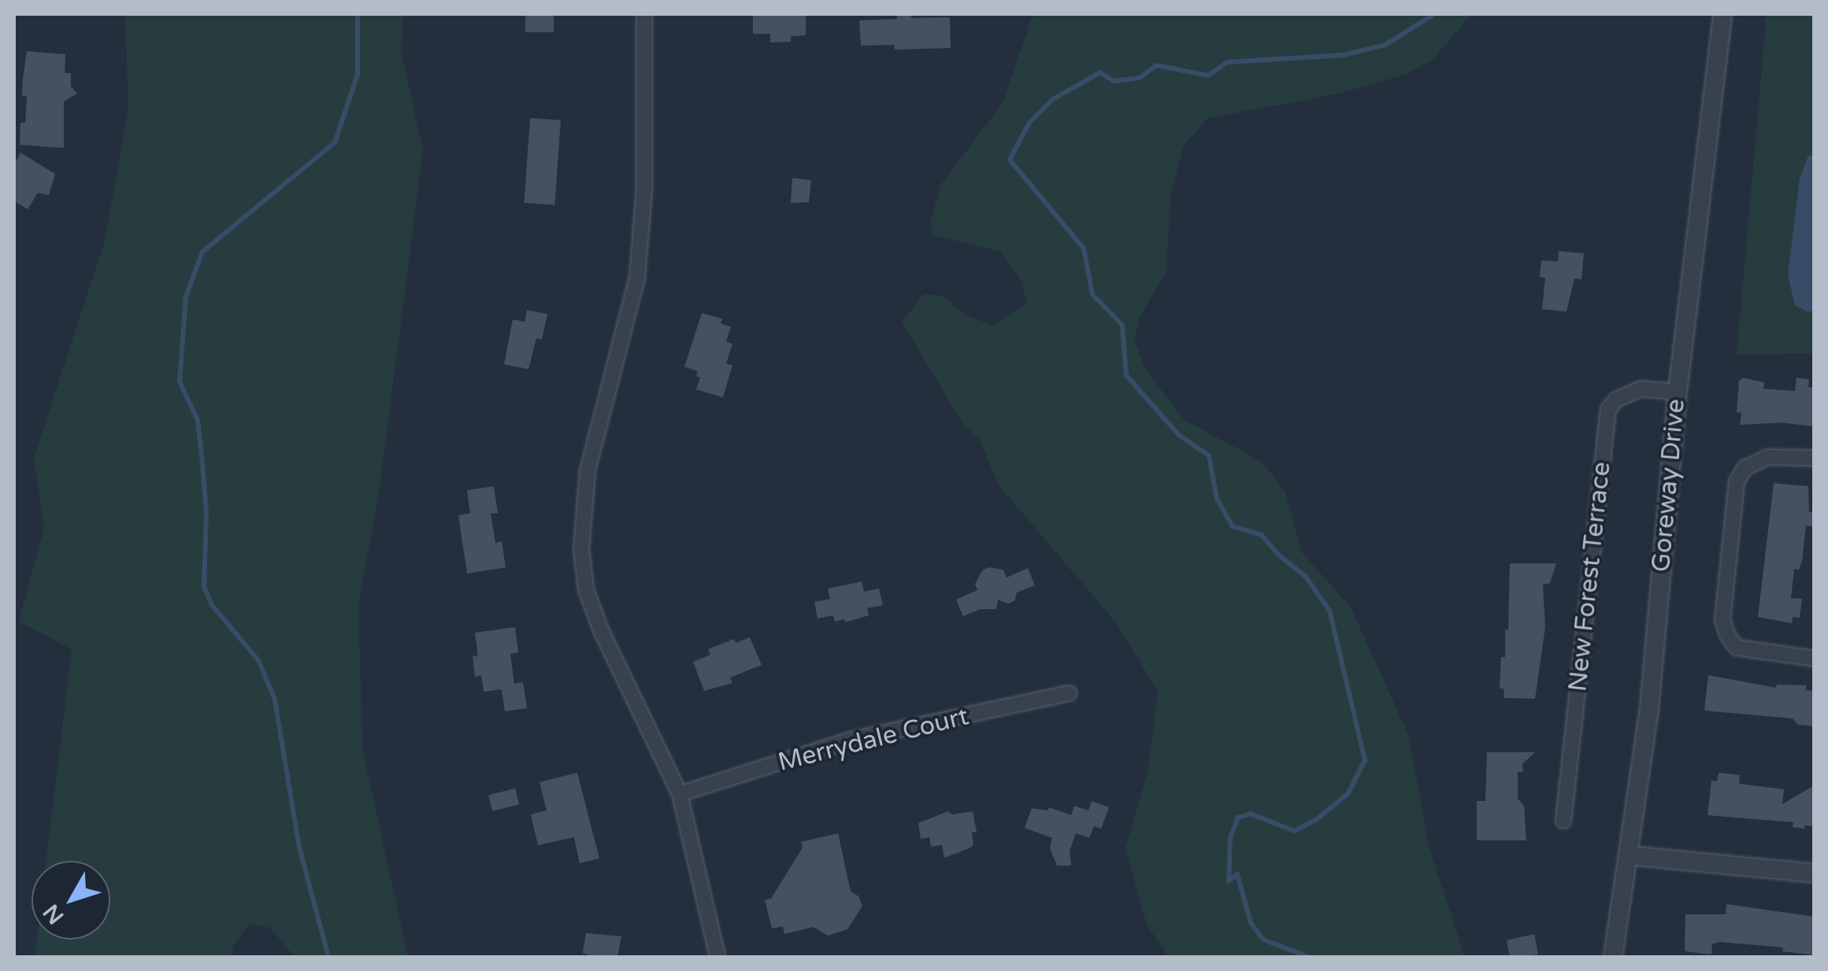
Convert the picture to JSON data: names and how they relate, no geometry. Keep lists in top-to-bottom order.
{
  "streets": {
    "street": ["Goreway Drive", "New Forest Terrace", "Merrydale Court"]
  },
  "crossings": [
    ["Goreway Drive", "New Forest Terrace"]
  ],
  "north": "bottom left"
}
